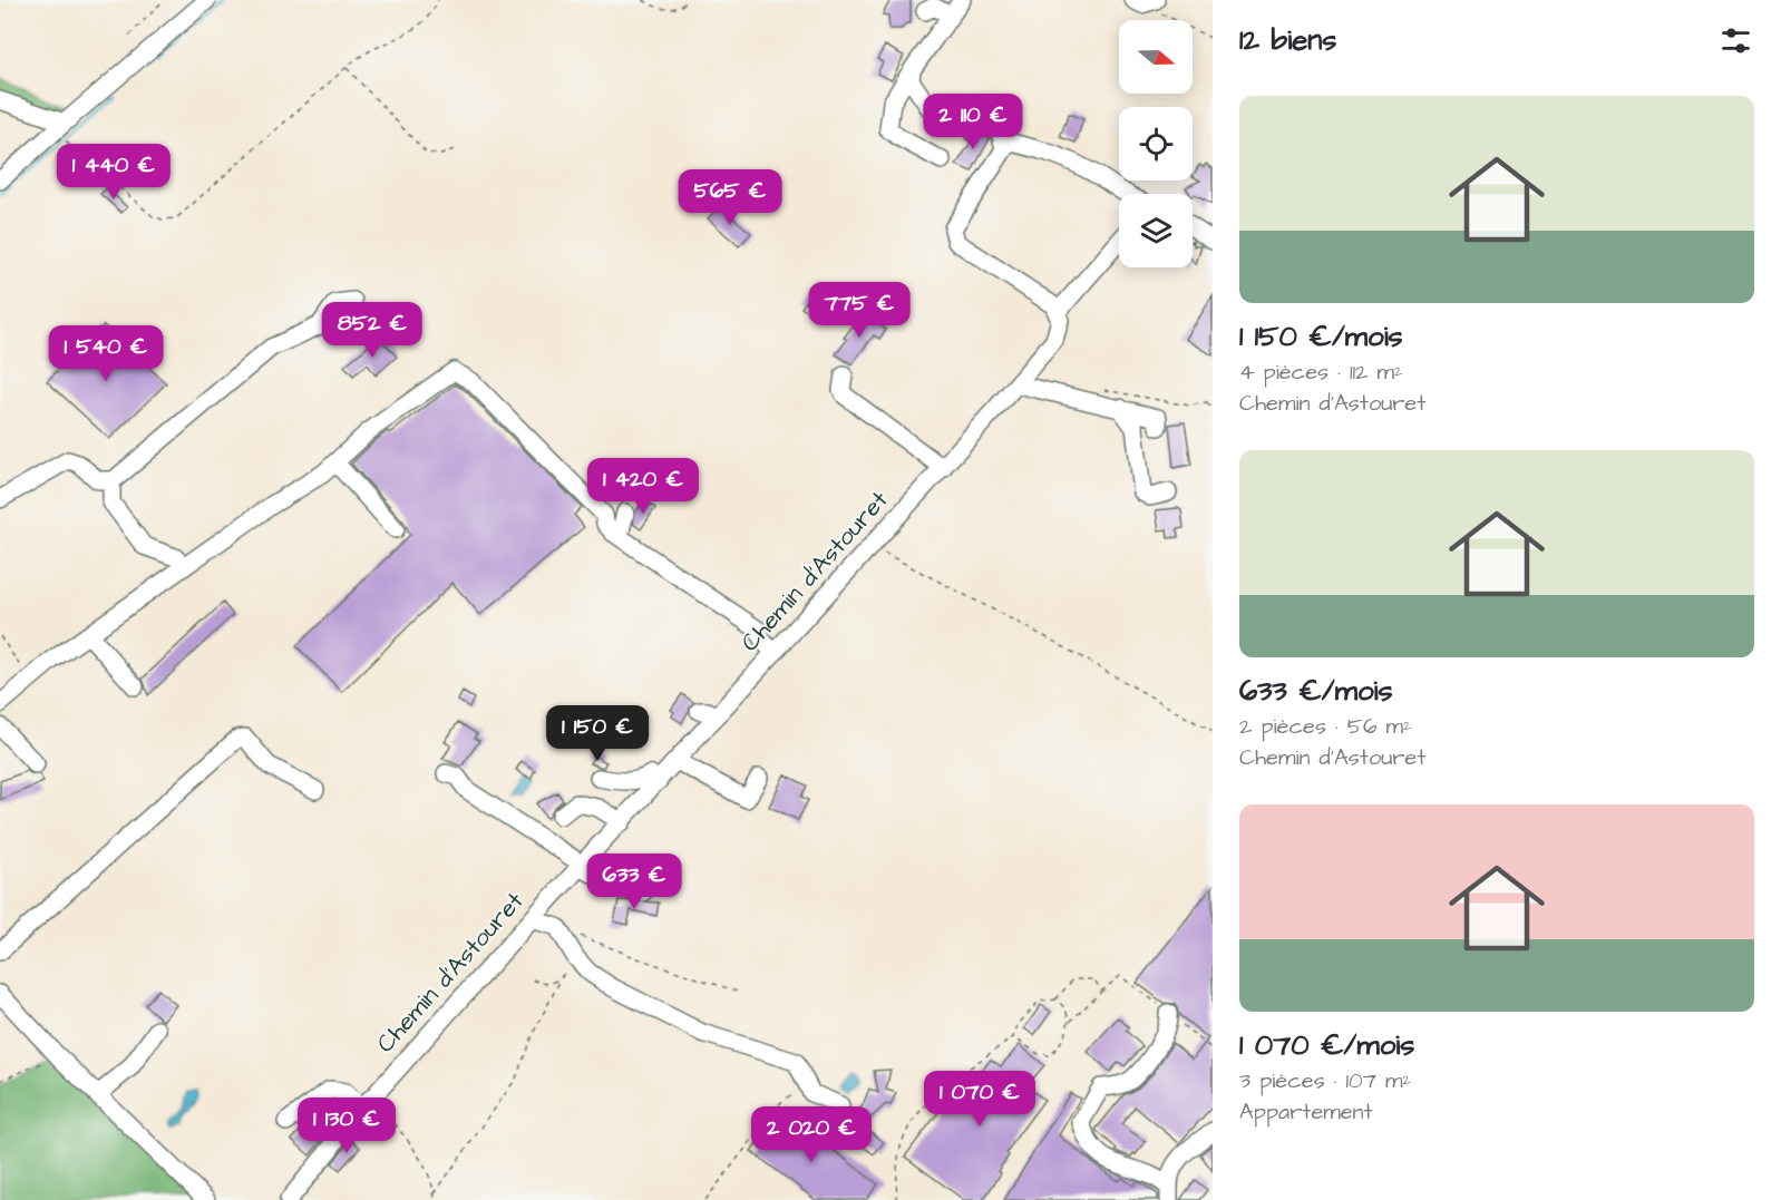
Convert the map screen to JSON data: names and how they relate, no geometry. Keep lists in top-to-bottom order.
{
  "streets": {
    "street": ["Chemin d'Astouret"]
  },
  "north": "right",
  "page": {
    "heading": "12 biens",
    "list": [
      {
        "name": "1 150 €/mois",
        "note": "4 pièces · 112 m² · Chemin d'Astouret"
      },
      {
        "name": "633 €/mois",
        "note": "2 pièces · 56 m² · Chemin d'Astouret"
      },
      {
        "name": "1 070 €/mois",
        "note": "3 pièces · 107 m² · Appartement"
      }
    ],
    "price": [
      "2 110 €",
      "1 440 €",
      "565 €",
      "775 €",
      "852 €",
      "1 540 €",
      "1 420 €",
      "1 150 €",
      "633 €",
      "1 070 €",
      "1 130 €",
      "2 020 €"
    ]
  }
}
